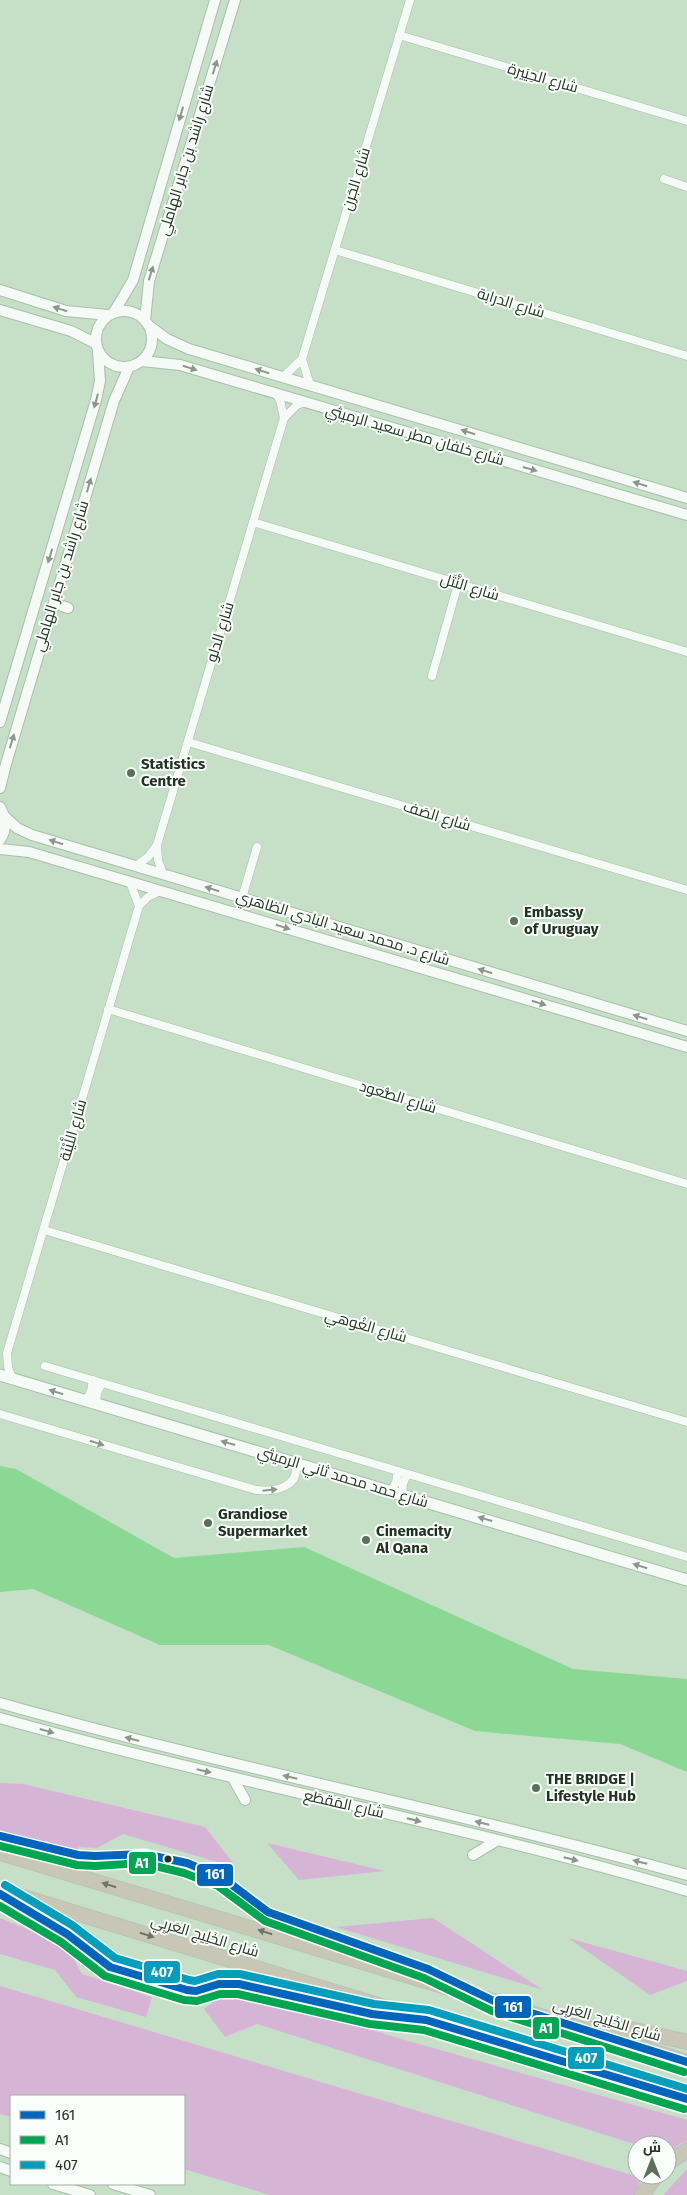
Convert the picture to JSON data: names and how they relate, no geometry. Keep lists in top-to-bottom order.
{
  "streets": {
    "highway": ["شارع الخَلِيج العَربِي"],
    "main road": ["شارع حمد محمد ثاني الرميثي"],
    "street": [
      "شارع الحِيَيرة",
      "شارع راشد بن جابر الهاملي",
      "شارع الجَرن",
      "شارع الدرابة",
      "شارع خلفان مطر سعيد الرميثي",
      "شارع النَّتَل",
      "شارع الدلو",
      "شارع الصَف",
      "شارع د. محمد سعيد البادي الظاهري",
      "شارع الصُّعود",
      "شارع اللَّيْنَة",
      "شارع الغُوهي",
      "شارع المَقطَع"
    ]
  },
  "crossings": [
    ["شارع الحِيَيرة", "شارع الجَرن"],
    ["شارع راشد بن جابر الهاملي", "شارع خلفان مطر سعيد الرميثي"],
    ["شارع الجَرن", "شارع الدرابة"],
    ["شارع الجَرن", "شارع خلفان مطر سعيد الرميثي"],
    ["شارع النَّتَل", "شارع الدلو"],
    ["شارع الدلو", "شارع الصَف"],
    ["شارع الدلو", "شارع د. محمد سعيد البادي الظاهري"],
    ["شارع الصُّعود", "شارع اللَّيْنَة"],
    ["شارع اللَّيْنَة", "شارع الغُوهي"],
    ["شارع اللَّيْنَة", "شارع حمد محمد ثاني الرميثي"]
  ],
  "one_way": ["شارع حمد محمد ثاني الرميثي"],
  "places": [
    "Statistics Centre",
    "Embassy of Uruguay",
    "Grandiose Supermarket",
    "Cinemacity Al Qana",
    "THE BRIDGE | Lifestyle Hub"
  ],
  "lines": ["transit line 161", "transit line A1", "transit line 407"],
  "legend": ["161", "A1", "407"],
  "north": "top"
}
